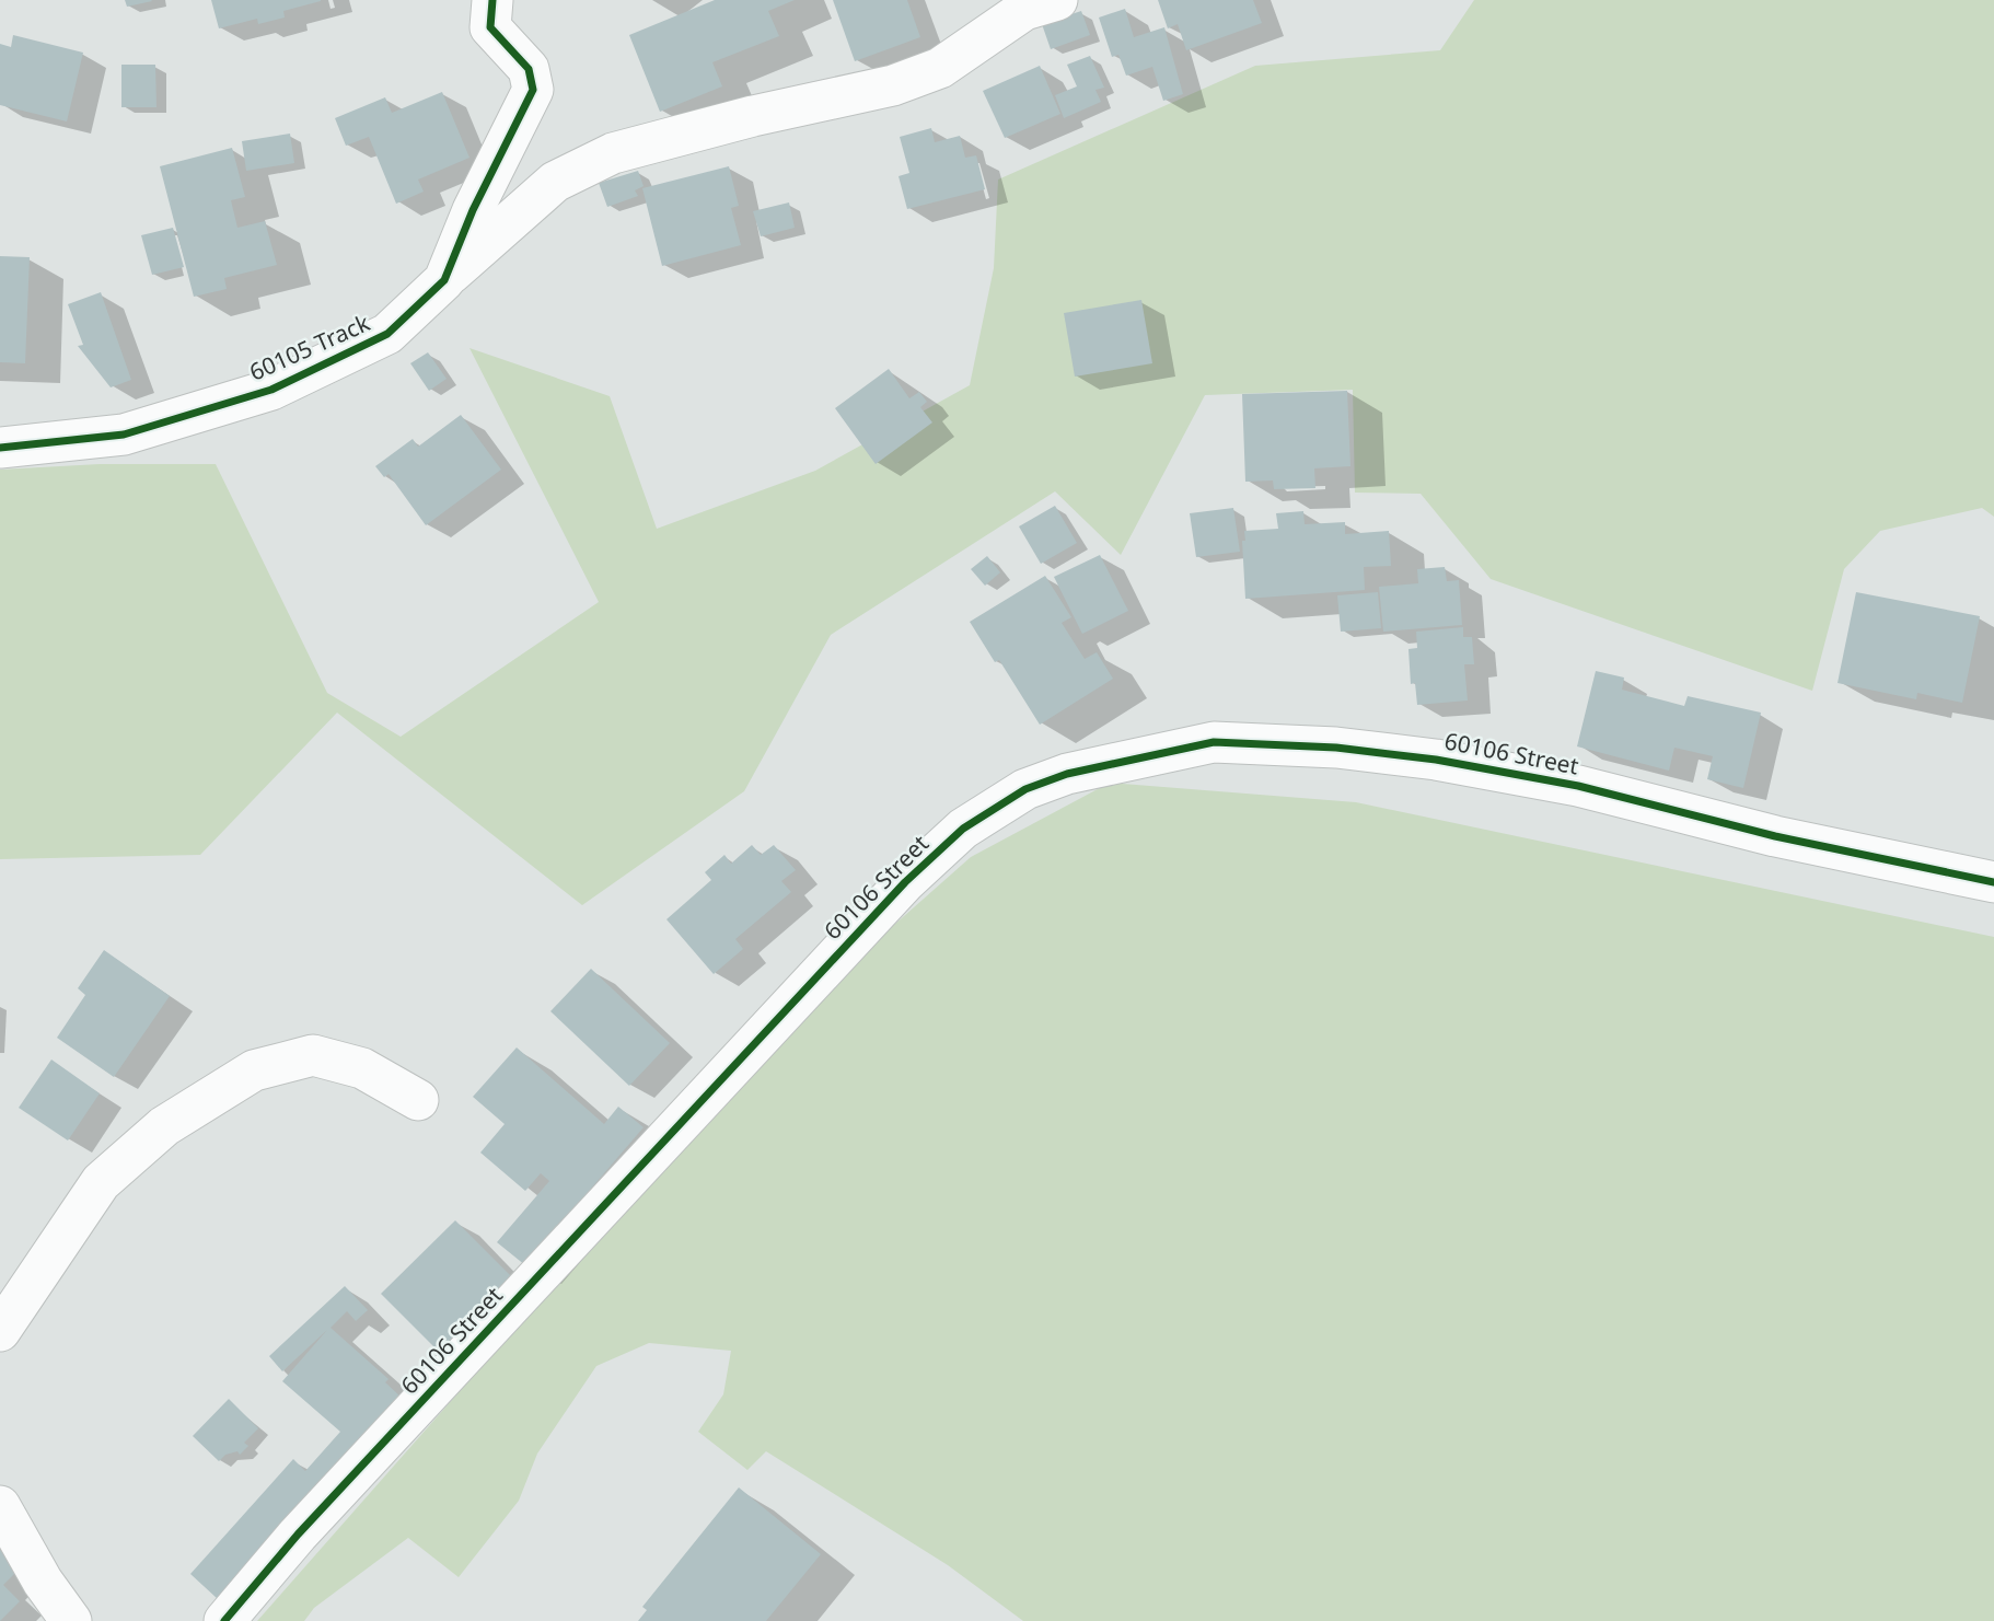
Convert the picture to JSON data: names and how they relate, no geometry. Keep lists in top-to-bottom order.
{
  "streets": {
    "street": ["60105 Track", "60106 Street"]
  }
}
